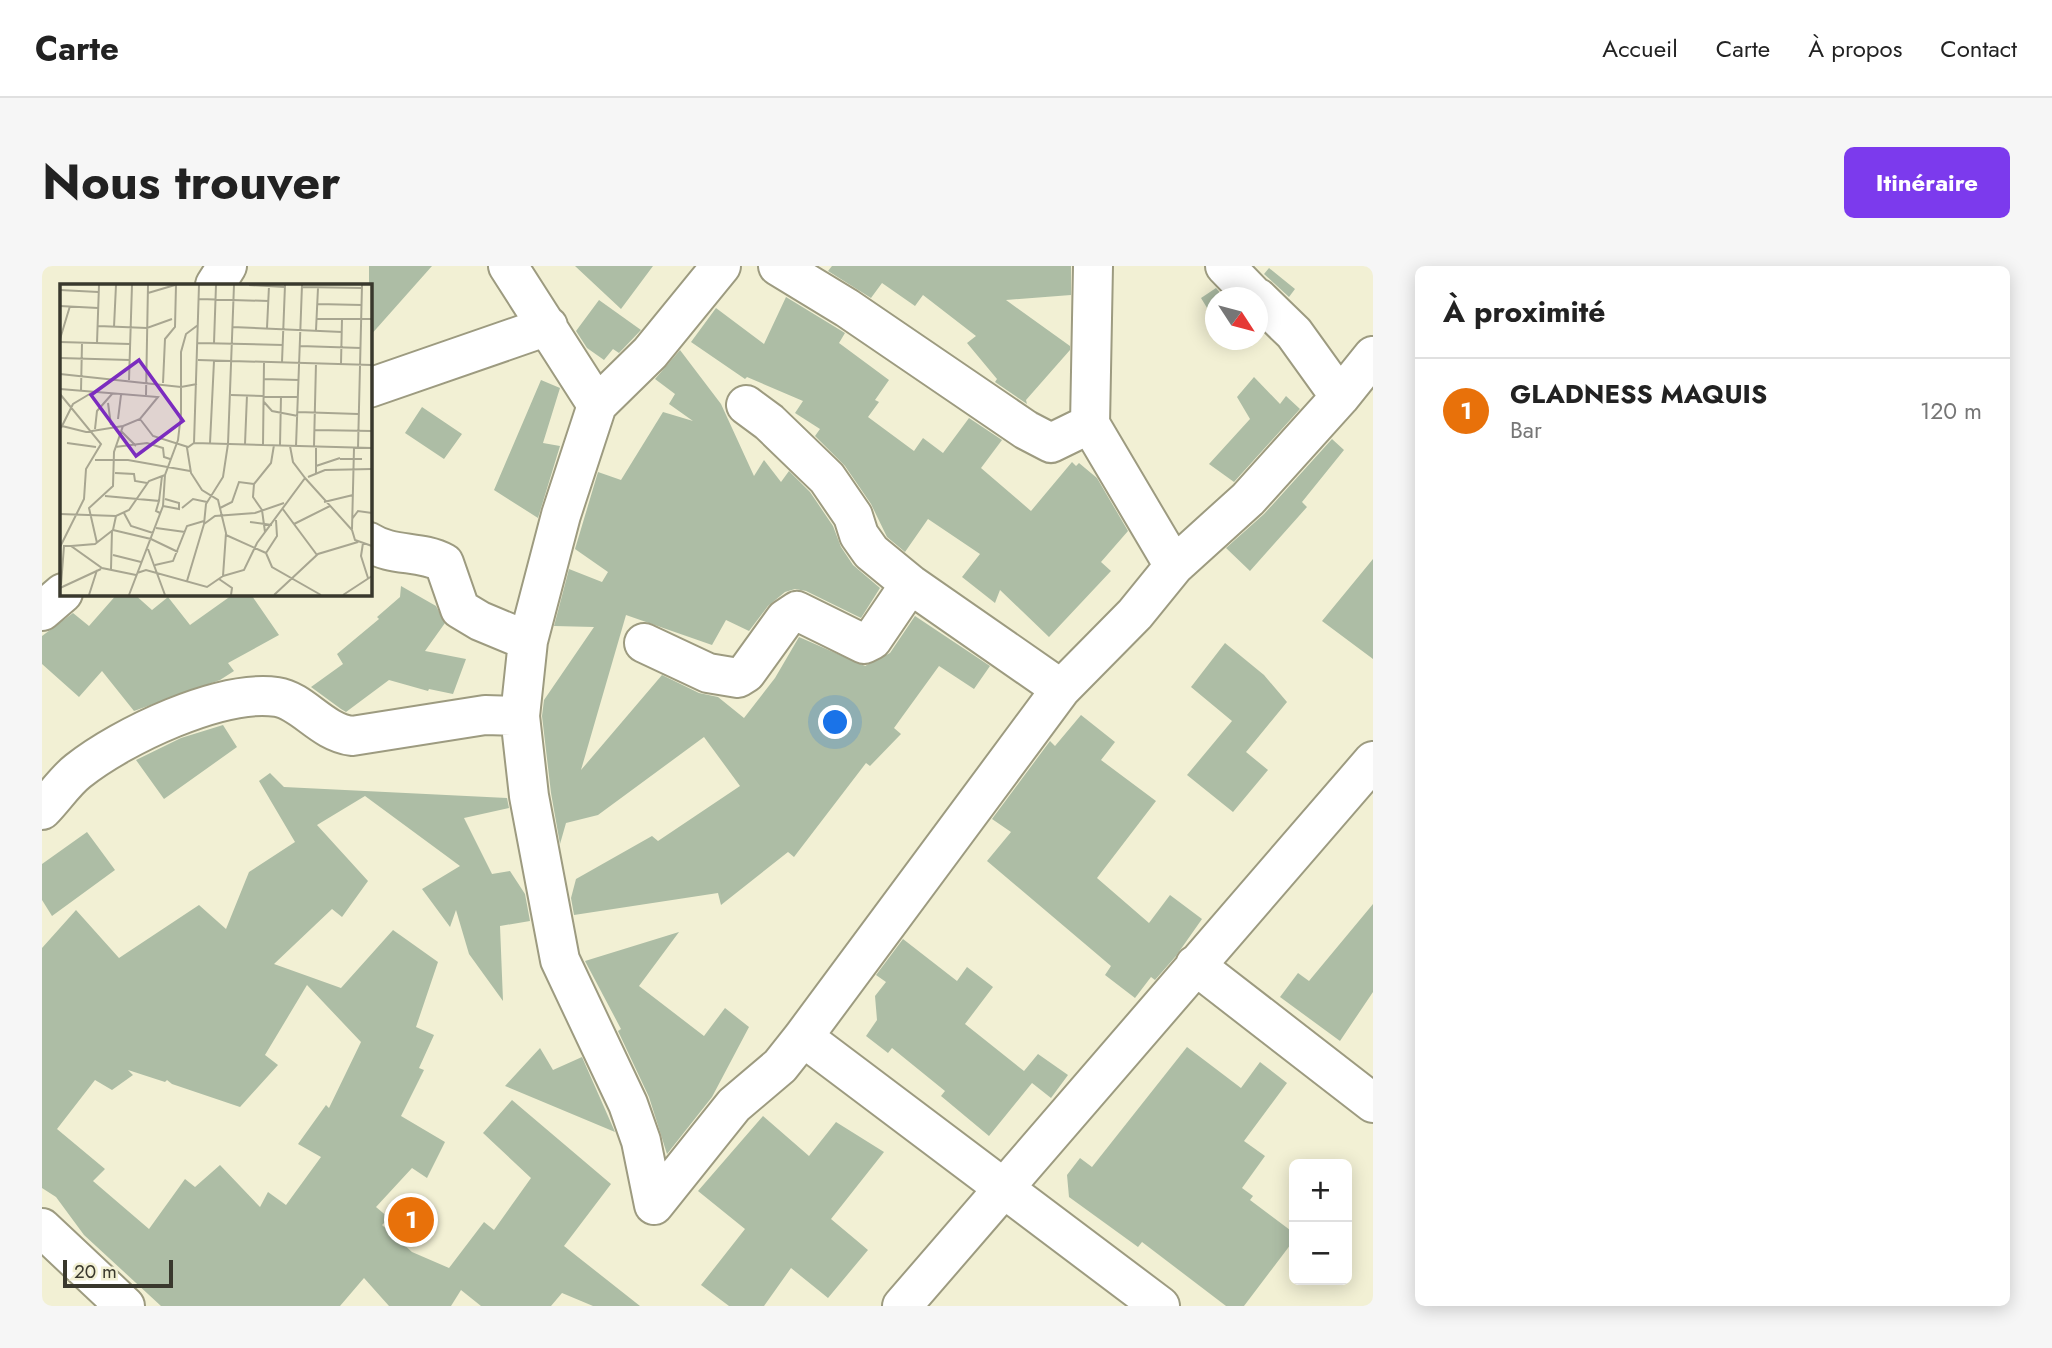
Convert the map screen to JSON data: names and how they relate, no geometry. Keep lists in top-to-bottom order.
{
  "scale_bar": "20 m",
  "north": "bottom right",
  "page": {
    "header": "Carte",
    "nav": [
      "Accueil",
      "Carte",
      "À propos",
      "Contact"
    ],
    "title": "Nous trouver",
    "buttons": "Itinéraire",
    "heading": "À proximité",
    "list": [
      {
        "mark": "1",
        "name": "GLADNESS MAQUIS",
        "note": "Bar",
        "value": "120 m"
      }
    ],
    "map_buttons": ["+", "−"],
    "pins": "1",
    "scale": "20 m"
  }
}
